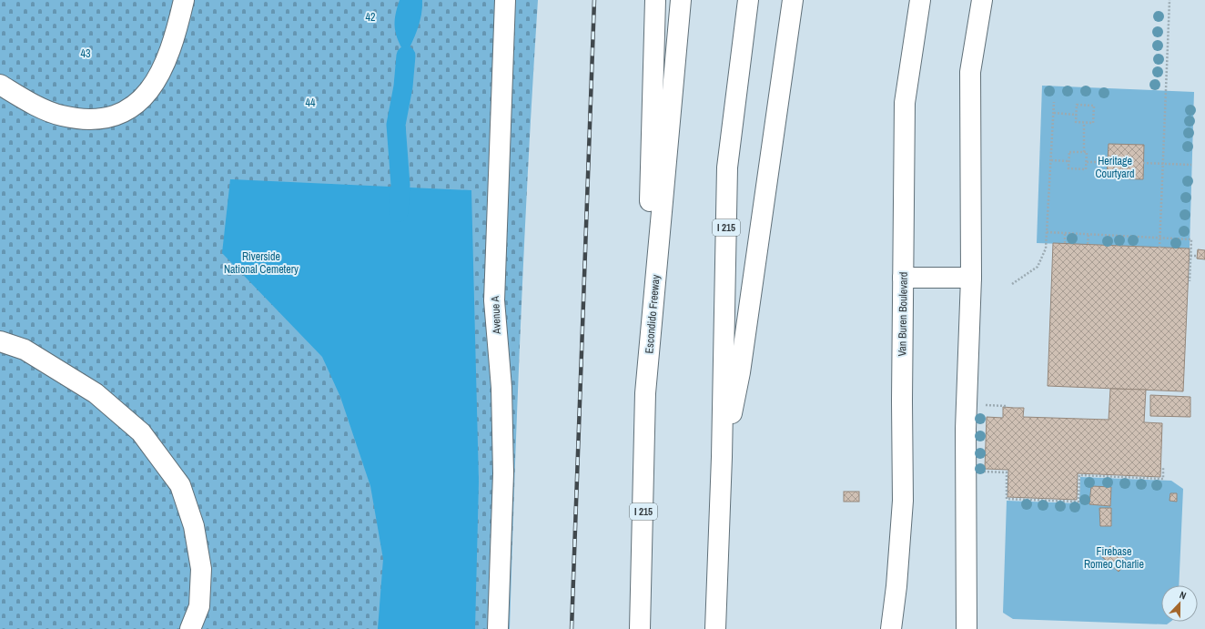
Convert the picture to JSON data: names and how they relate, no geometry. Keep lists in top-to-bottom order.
{
  "streets": {
    "main road": [
      "I 215",
      "Escondido Freeway",
      "Van Buren Boulevard",
      "Avenue A"
    ]
  },
  "parks": [
    "42",
    "43",
    "44",
    "Heritage Courtyard",
    "Riverside National Cemetery",
    "Firebase Romeo Charlie"
  ],
  "north": "top"
}
